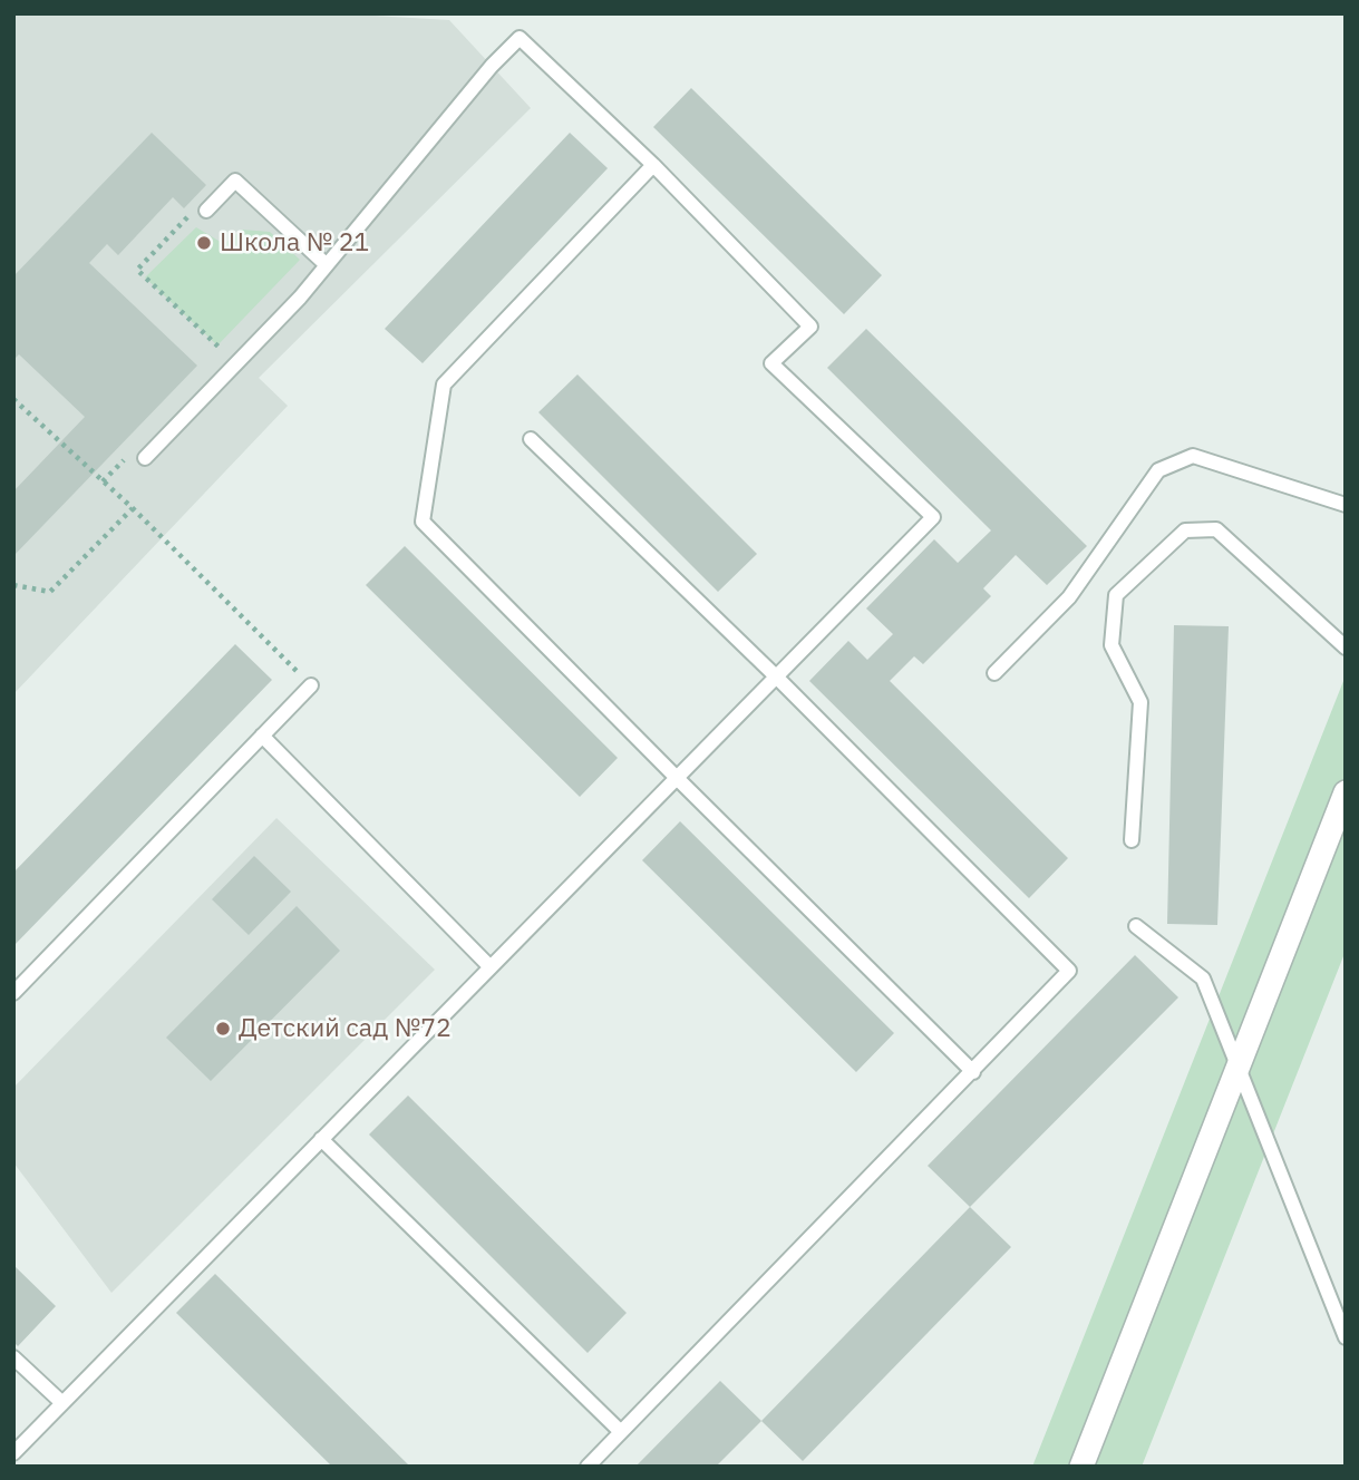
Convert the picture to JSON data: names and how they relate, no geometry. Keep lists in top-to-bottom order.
{
  "places": ["Школа № 21", "Детский сад №72"]
}
